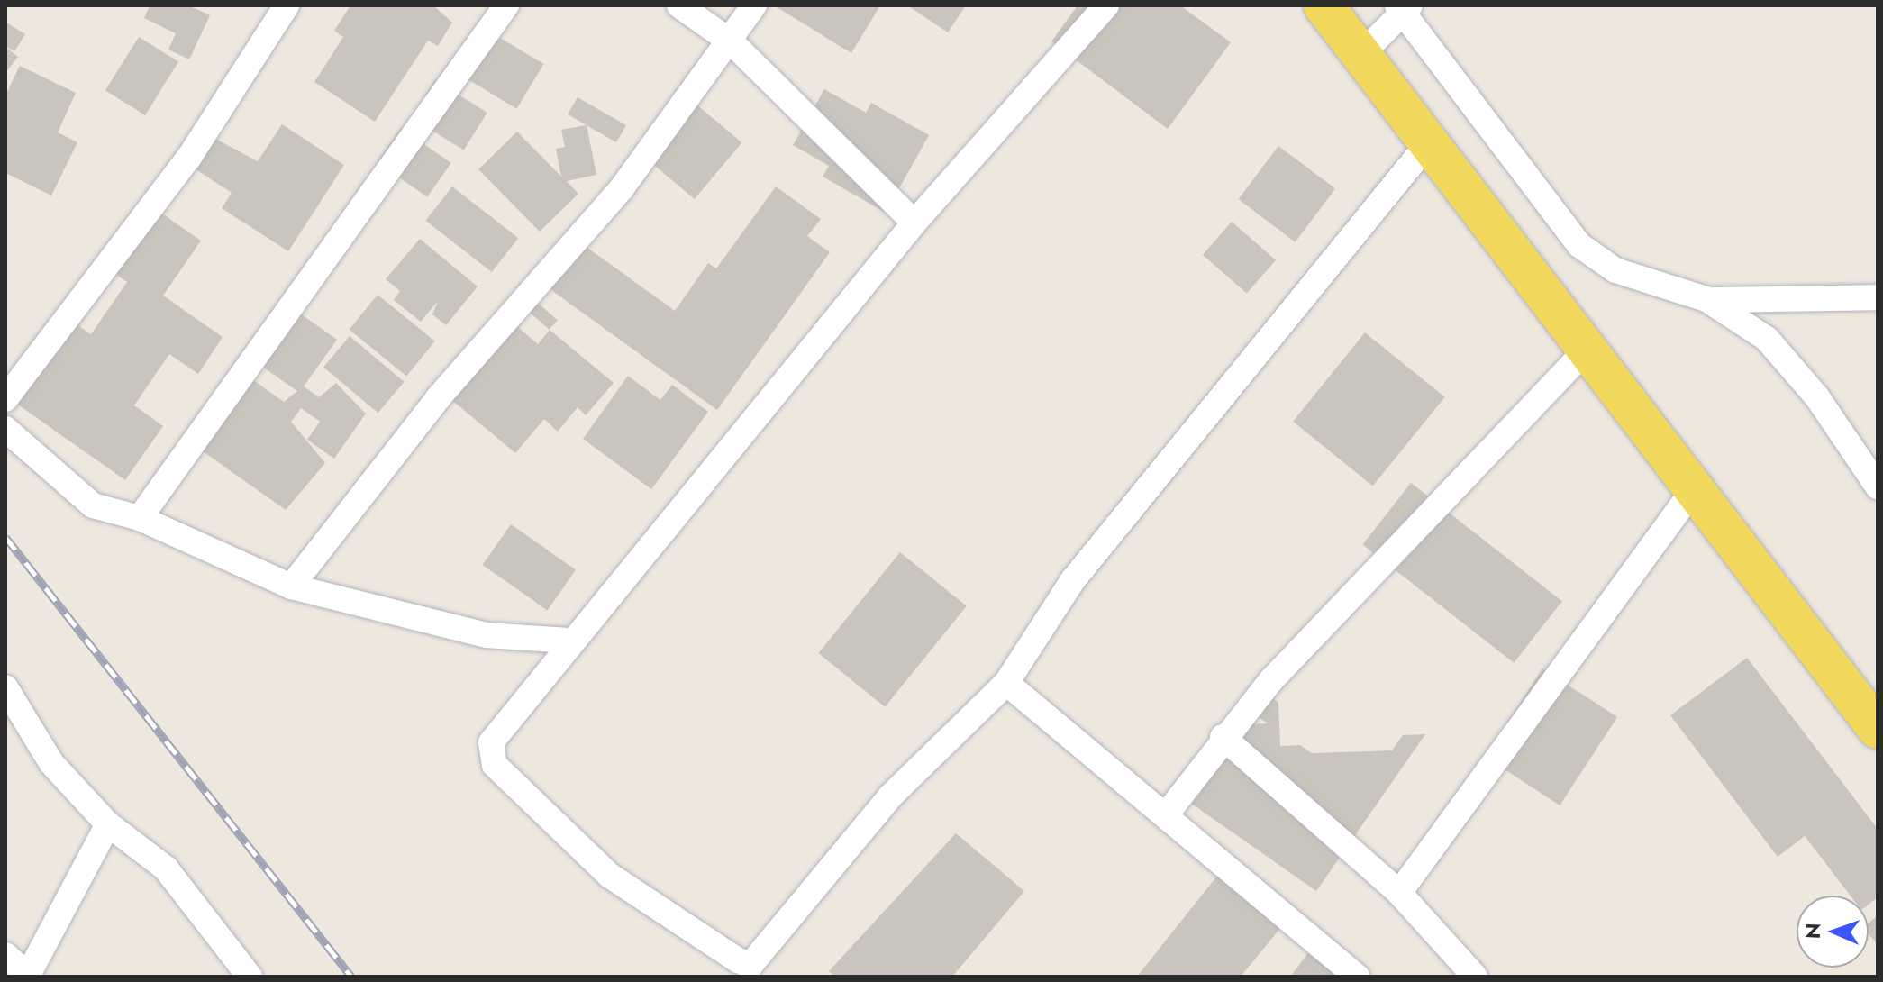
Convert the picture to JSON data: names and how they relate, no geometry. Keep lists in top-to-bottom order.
{
  "north": "left"
}
